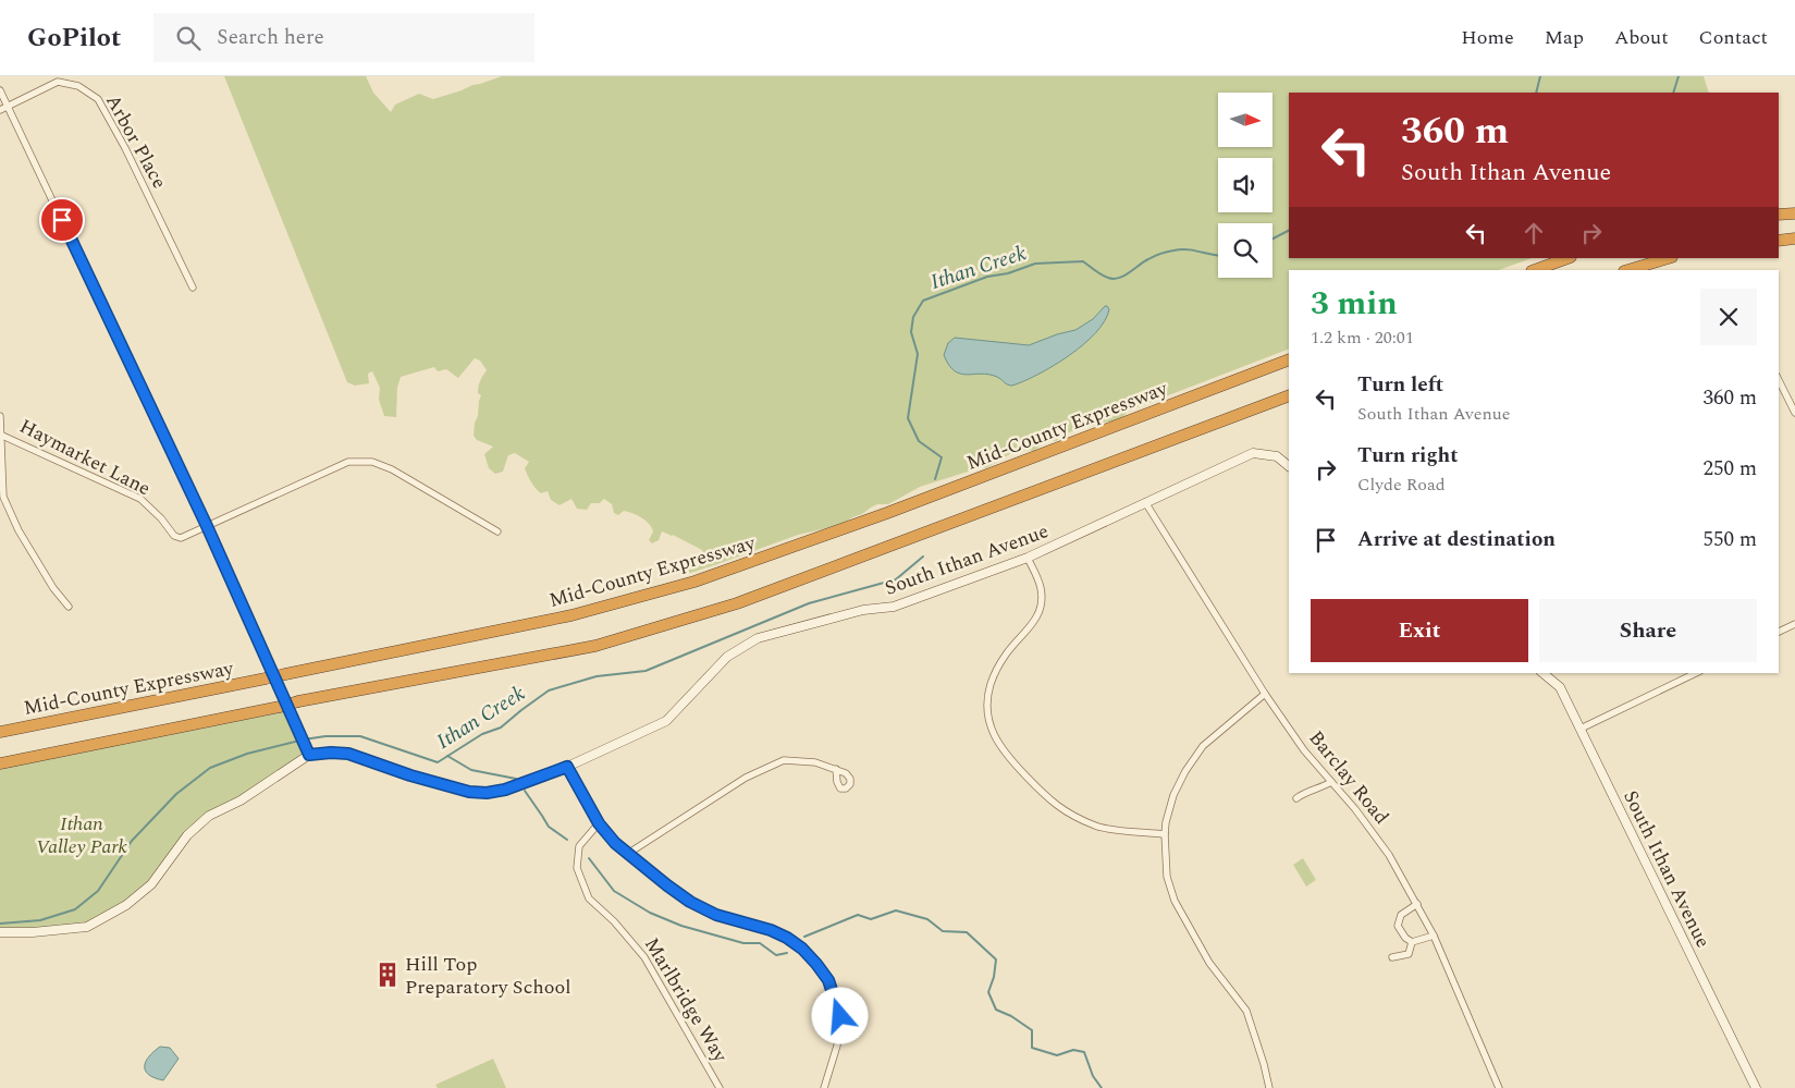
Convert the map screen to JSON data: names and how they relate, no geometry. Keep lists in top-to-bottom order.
{
  "streets": {
    "highway": ["Mid-County Expressway"],
    "street": [
      "Arbor Place",
      "Haymarket Lane",
      "South Ithan Avenue",
      "Barclay Road",
      "Marlbridge Way"
    ]
  },
  "crossings": [
    ["South Ithan Avenue", "Barclay Road"]
  ],
  "water": ["Ithan Creek"],
  "parks": ["Ithan Valley Park"],
  "places": {
    "building": ["Hill Top Preparatory School"]
  },
  "north": "right",
  "page": {
    "header": "GoPilot",
    "search": "Search here",
    "nav": [
      "Home",
      "Map",
      "About",
      "Contact"
    ],
    "turn": ["360 m", "South Ithan Avenue"],
    "heading": ["3 min", "1.2 km · 20:01"],
    "list": [
      {
        "name": "Turn left",
        "note": "South Ithan Avenue",
        "value": "360 m"
      },
      {
        "name": "Turn right",
        "note": "Clyde Road",
        "value": "250 m"
      },
      {
        "name": "Arrive at destination",
        "value": "550 m"
      }
    ],
    "buttons": ["Exit", "Share"]
  }
}
